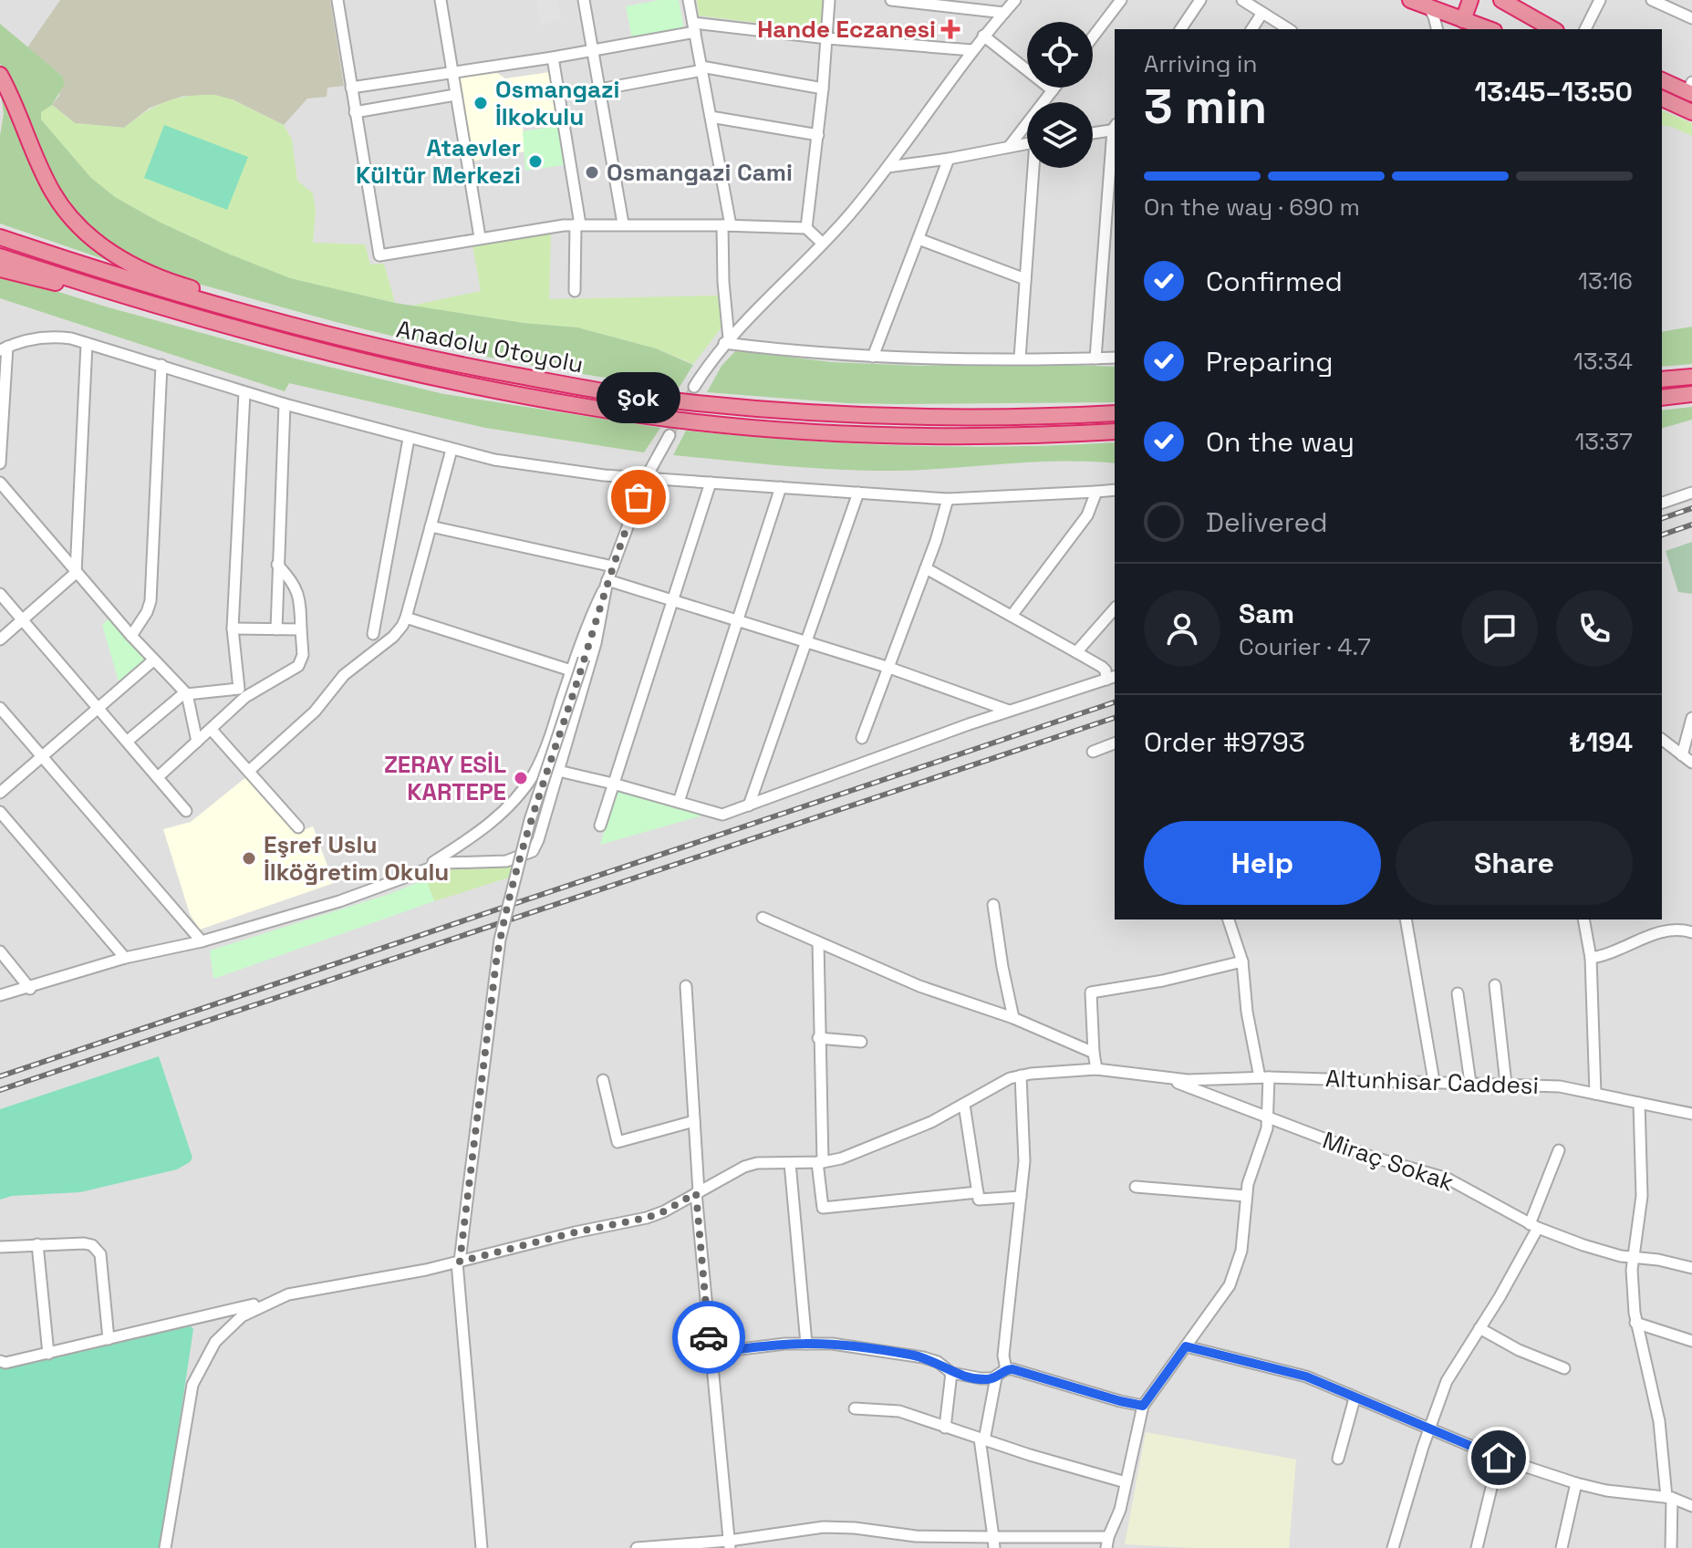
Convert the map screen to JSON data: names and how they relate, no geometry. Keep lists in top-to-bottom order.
{
  "streets": {
    "highway": ["Anadolu Otoyolu"],
    "street": ["Altunhisar Caddesi", "Miraç Sokak"]
  },
  "crossings": [
    ["Altunhisar Caddesi", "Miraç Sokak"]
  ],
  "places": {
    "health": ["Hande Eczanesi"],
    "other": [
      "Osmangazi İlkokulu",
      "Ataevler Kültür Merkezi",
      "Osmangazi Cami",
      "Şok",
      "ZERAY ESİL KARTEPE",
      "Eşref Uslu İlköğretim Okulu"
    ]
  },
  "page": {
    "heading": ["3 min", "Arriving in", "13:45–13:50"],
    "panel": [
      "Sam",
      "Courier · 4.7",
      "Order #9793",
      "₺194"
    ],
    "bar": "On the way · 690 m",
    "list": [
      ["Confirmed", "13:16"],
      ["Preparing", "13:34"],
      ["On the way", "13:37"],
      "Delivered"
    ],
    "bubble": "Şok",
    "buttons": ["Help", "Share"]
  }
}
